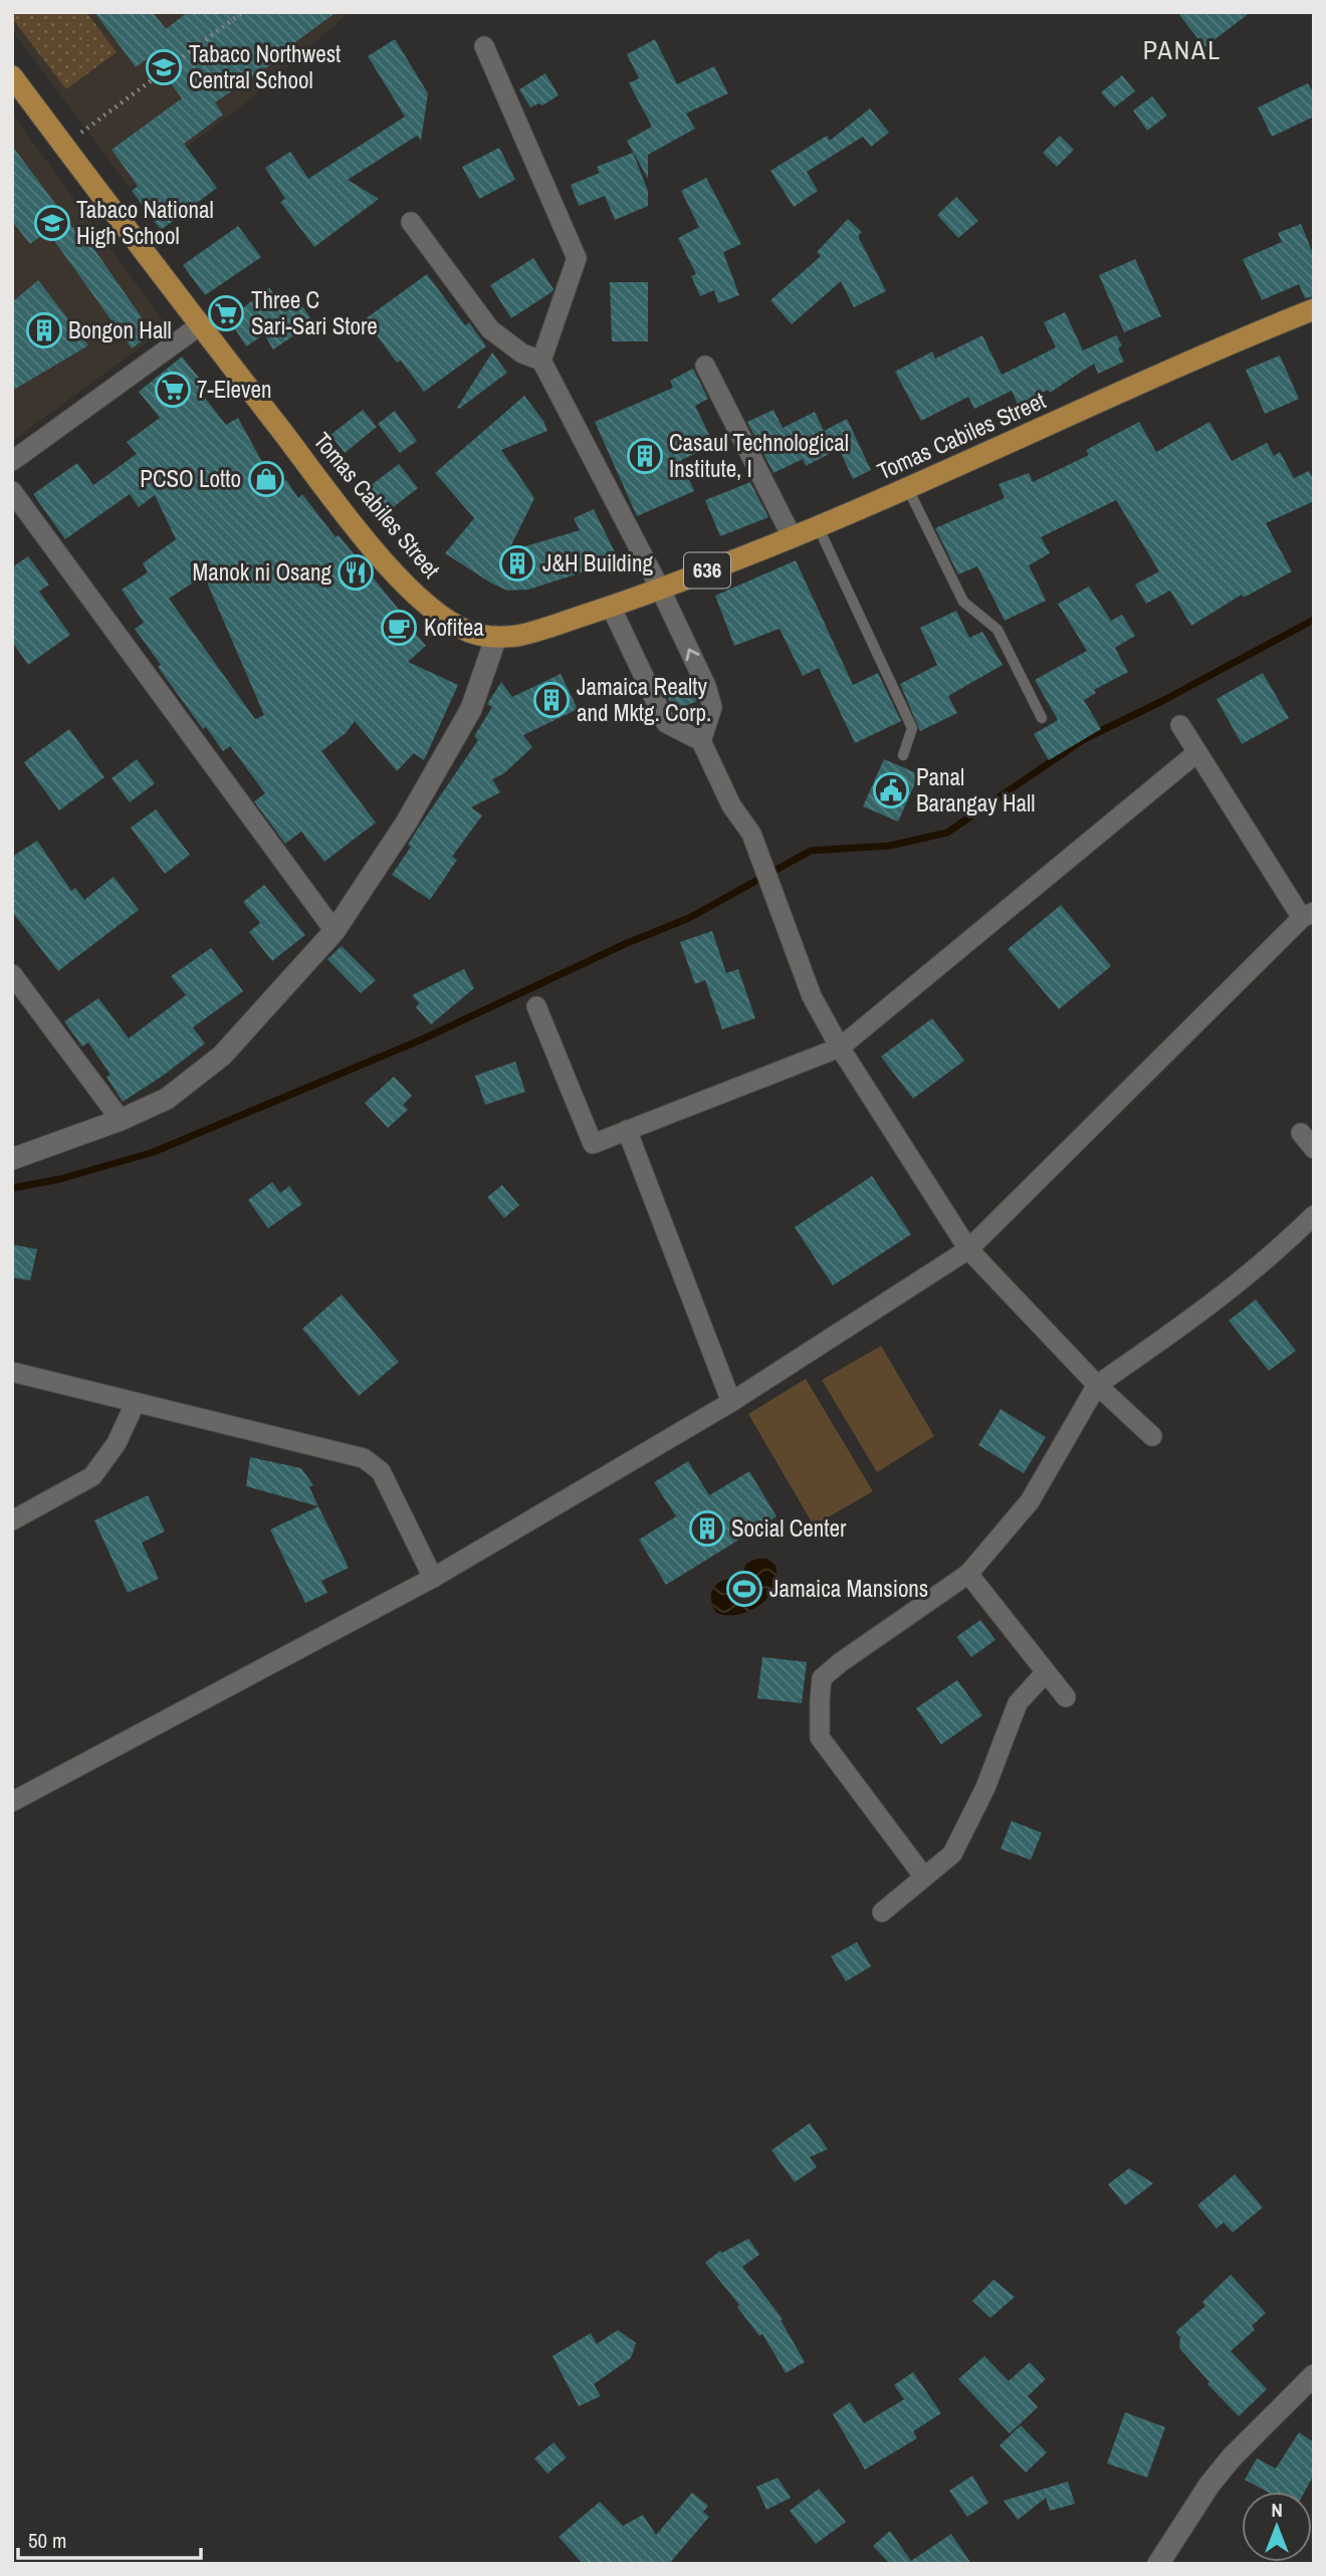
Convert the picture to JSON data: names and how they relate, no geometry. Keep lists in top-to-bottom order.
{
  "streets": {
    "main road": ["Tomas Cabiles Street", "636"]
  },
  "districts": ["PANAL"],
  "places": {
    "school or university": ["Tabaco Northwest Central School", "Tabaco National High School"],
    "supermarket": ["Three C Sari-Sari Store", "7-Eleven"],
    "building": [
      "Bongon Hall",
      "Casaul Technological Institute, I",
      "J&H Building",
      "Jamaica Realty and Mktg. Corp.",
      "Social Center"
    ],
    "shop": ["PCSO Lotto"],
    "restaurant": ["Manok ni Osang"],
    "cafe": ["Kofitea"],
    "public building": ["Panal Barangay Hall"],
    "sports": ["Jamaica Mansions"]
  },
  "scale_bar": "50 m",
  "north": "top"
}
